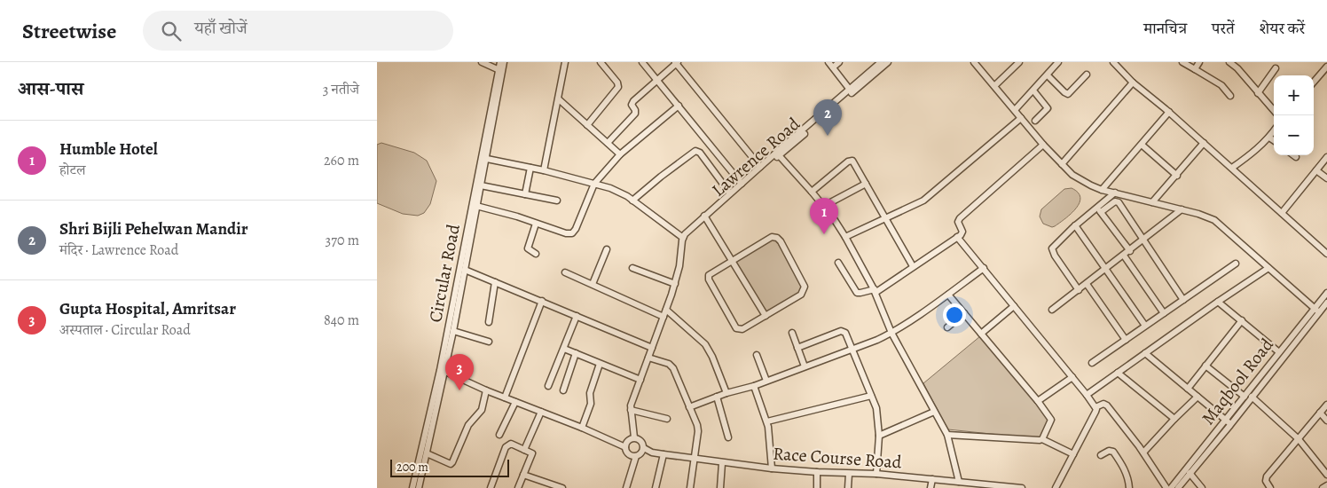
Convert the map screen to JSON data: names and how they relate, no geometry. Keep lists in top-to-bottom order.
{
  "streets": {
    "street": [
      "Lawrence Road",
      "Circular Road",
      "Maqbool Road",
      "Race Course Road"
    ]
  },
  "scale_bar": "200 m",
  "page": {
    "header": "Streetwise",
    "search": "यहाँ खोजें",
    "nav": ["मानचित्र", "परतें", "शेयर करें"],
    "heading": ["आस-पास", "3 नतीजे"],
    "map_buttons": ["+", "−"],
    "pins": ["2", "1", "3"],
    "list": [
      {
        "mark": "1",
        "name": "Humble Hotel",
        "note": "होटल",
        "value": "260 m"
      },
      {
        "mark": "2",
        "name": "Shri Bijli Pehelwan Mandir",
        "note": "मंदिर · Lawrence Road",
        "value": "370 m"
      },
      {
        "mark": "3",
        "name": "Gupta Hospital, Amritsar",
        "note": "अस्पताल · Circular Road",
        "value": "840 m"
      }
    ],
    "scale": "200 m"
  }
}
